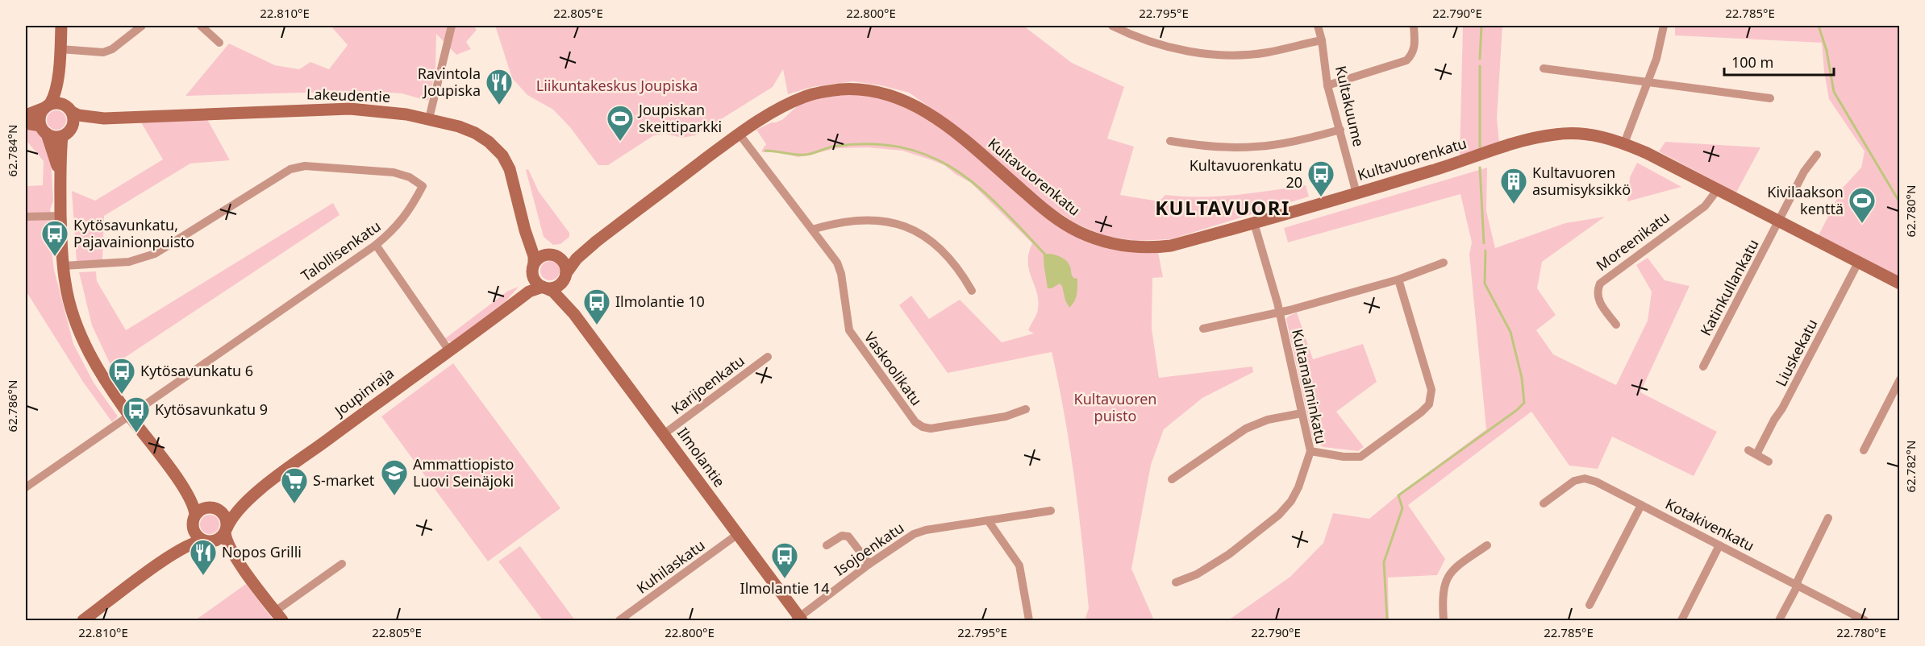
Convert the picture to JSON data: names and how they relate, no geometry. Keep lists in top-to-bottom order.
{
  "streets": {
    "street": [
      "Lakeudentie",
      "Kultakuume",
      "Kultavuorenkatu",
      "Moreenikatu",
      "Talollisenkatu",
      "Katinkullankatu",
      "Liuskekatu",
      "Vaskoolikatu",
      "Karijoenkatu",
      "Kultamalminkatu",
      "Joupinraja",
      "Ilmolantie",
      "Kotakivenkatu",
      "Isojoenkatu",
      "Kuhilaskatu"
    ]
  },
  "crossings": [
    ["Lakeudentie", "Kultavuorenkatu"],
    ["Lakeudentie", "Joupinraja"],
    ["Lakeudentie", "Ilmolantie"],
    ["Kultakuume", "Kultavuorenkatu"],
    ["Kultavuorenkatu", "Moreenikatu"],
    ["Kultavuorenkatu", "Katinkullankatu"],
    ["Kultavuorenkatu", "Liuskekatu"],
    ["Kultavuorenkatu", "Vaskoolikatu"],
    ["Kultavuorenkatu", "Kultamalminkatu"],
    ["Kultavuorenkatu", "Joupinraja"],
    ["Kultavuorenkatu", "Ilmolantie"],
    ["Karijoenkatu", "Ilmolantie"],
    ["Joupinraja", "Ilmolantie"],
    ["Ilmolantie", "Isojoenkatu"],
    ["Ilmolantie", "Kuhilaskatu"]
  ],
  "districts": ["KULTAVUORI"],
  "parks": ["Liikuntakeskus Joupiska", "Kultavuoren puisto"],
  "places": {
    "restaurant": ["Ravintola Joupiska", "Nopos Grilli"],
    "sports": ["Joupiskan skeittiparkki", "Kivilaakson kenttä"],
    "bus stop": [
      "Kultavuorenkatu 20",
      "Kytösavunkatu, Pajavainionpuisto",
      "Ilmolantie 10",
      "Kytösavunkatu 6",
      "Kytösavunkatu 9",
      "Ilmolantie 14"
    ],
    "building": ["Kultavuoren asumisyksikkö"],
    "school or university": ["Ammattiopisto Luovi Seinäjoki"],
    "supermarket": ["S-market"]
  },
  "scale_bar": "100 m",
  "coordinates": [
    "22.810°E",
    "22.805°E",
    "22.800°E",
    "22.795°E",
    "22.790°E",
    "22.785°E",
    "62.784°N",
    "62.780°N",
    "62.786°N",
    "62.782°N",
    "22.780°E"
  ]
}
